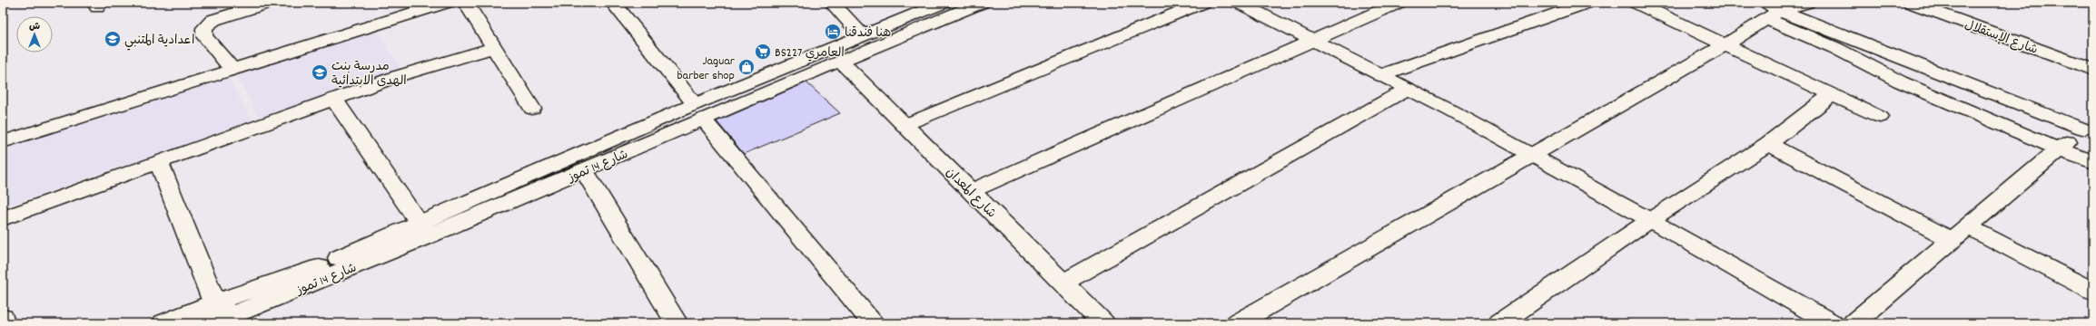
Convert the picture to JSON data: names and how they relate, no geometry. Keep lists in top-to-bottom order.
{
  "streets": {
    "street": ["شارع الإستقلال", "شارع 14 تموز", "شارع المعدان"]
  },
  "crossings": [
    ["شارع 14 تموز", "شارع المعدان"]
  ],
  "places": {
    "hotel": ["هنا فندقنا"],
    "school or university": ["اعدادية المتنبي", "مدرسة بنت الهدى اﻻبتدائية"],
    "supermarket": ["BS227 العامري"],
    "shop": ["Jaguar barber shop"]
  },
  "north": "top"
}
